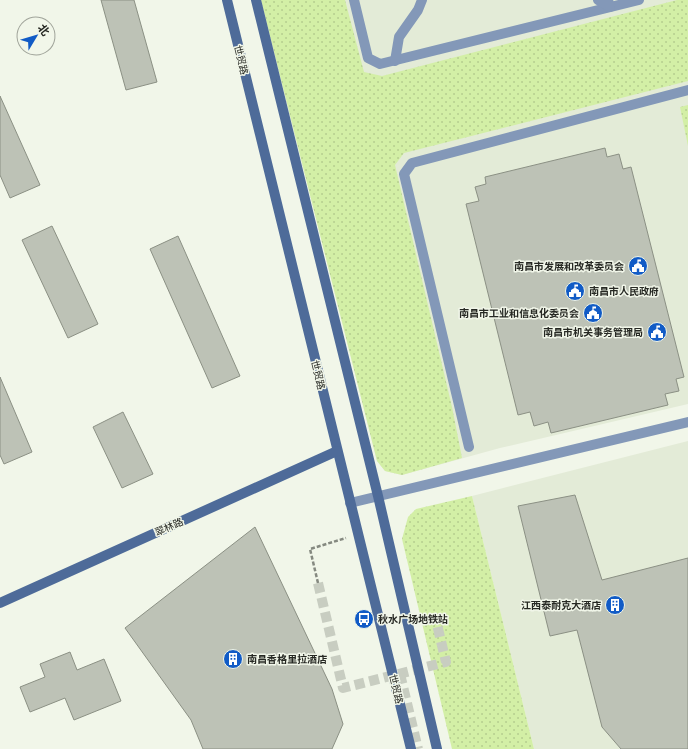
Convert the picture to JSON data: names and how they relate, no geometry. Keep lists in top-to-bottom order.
{
  "streets": {
    "main road": ["世贸路", "翠林路"]
  },
  "crossings": [
    ["世贸路", "翠林路"]
  ],
  "places": {
    "public building": [
      "南昌市发展和改革委员会",
      "南昌市人民政府",
      "南昌市工业和信息化委员会",
      "南昌市机关事务管理局"
    ],
    "building": ["江西泰耐克大酒店", "南昌香格里拉酒店"],
    "bus stop": ["秋水广场地铁站"]
  },
  "north": "top right"
}
